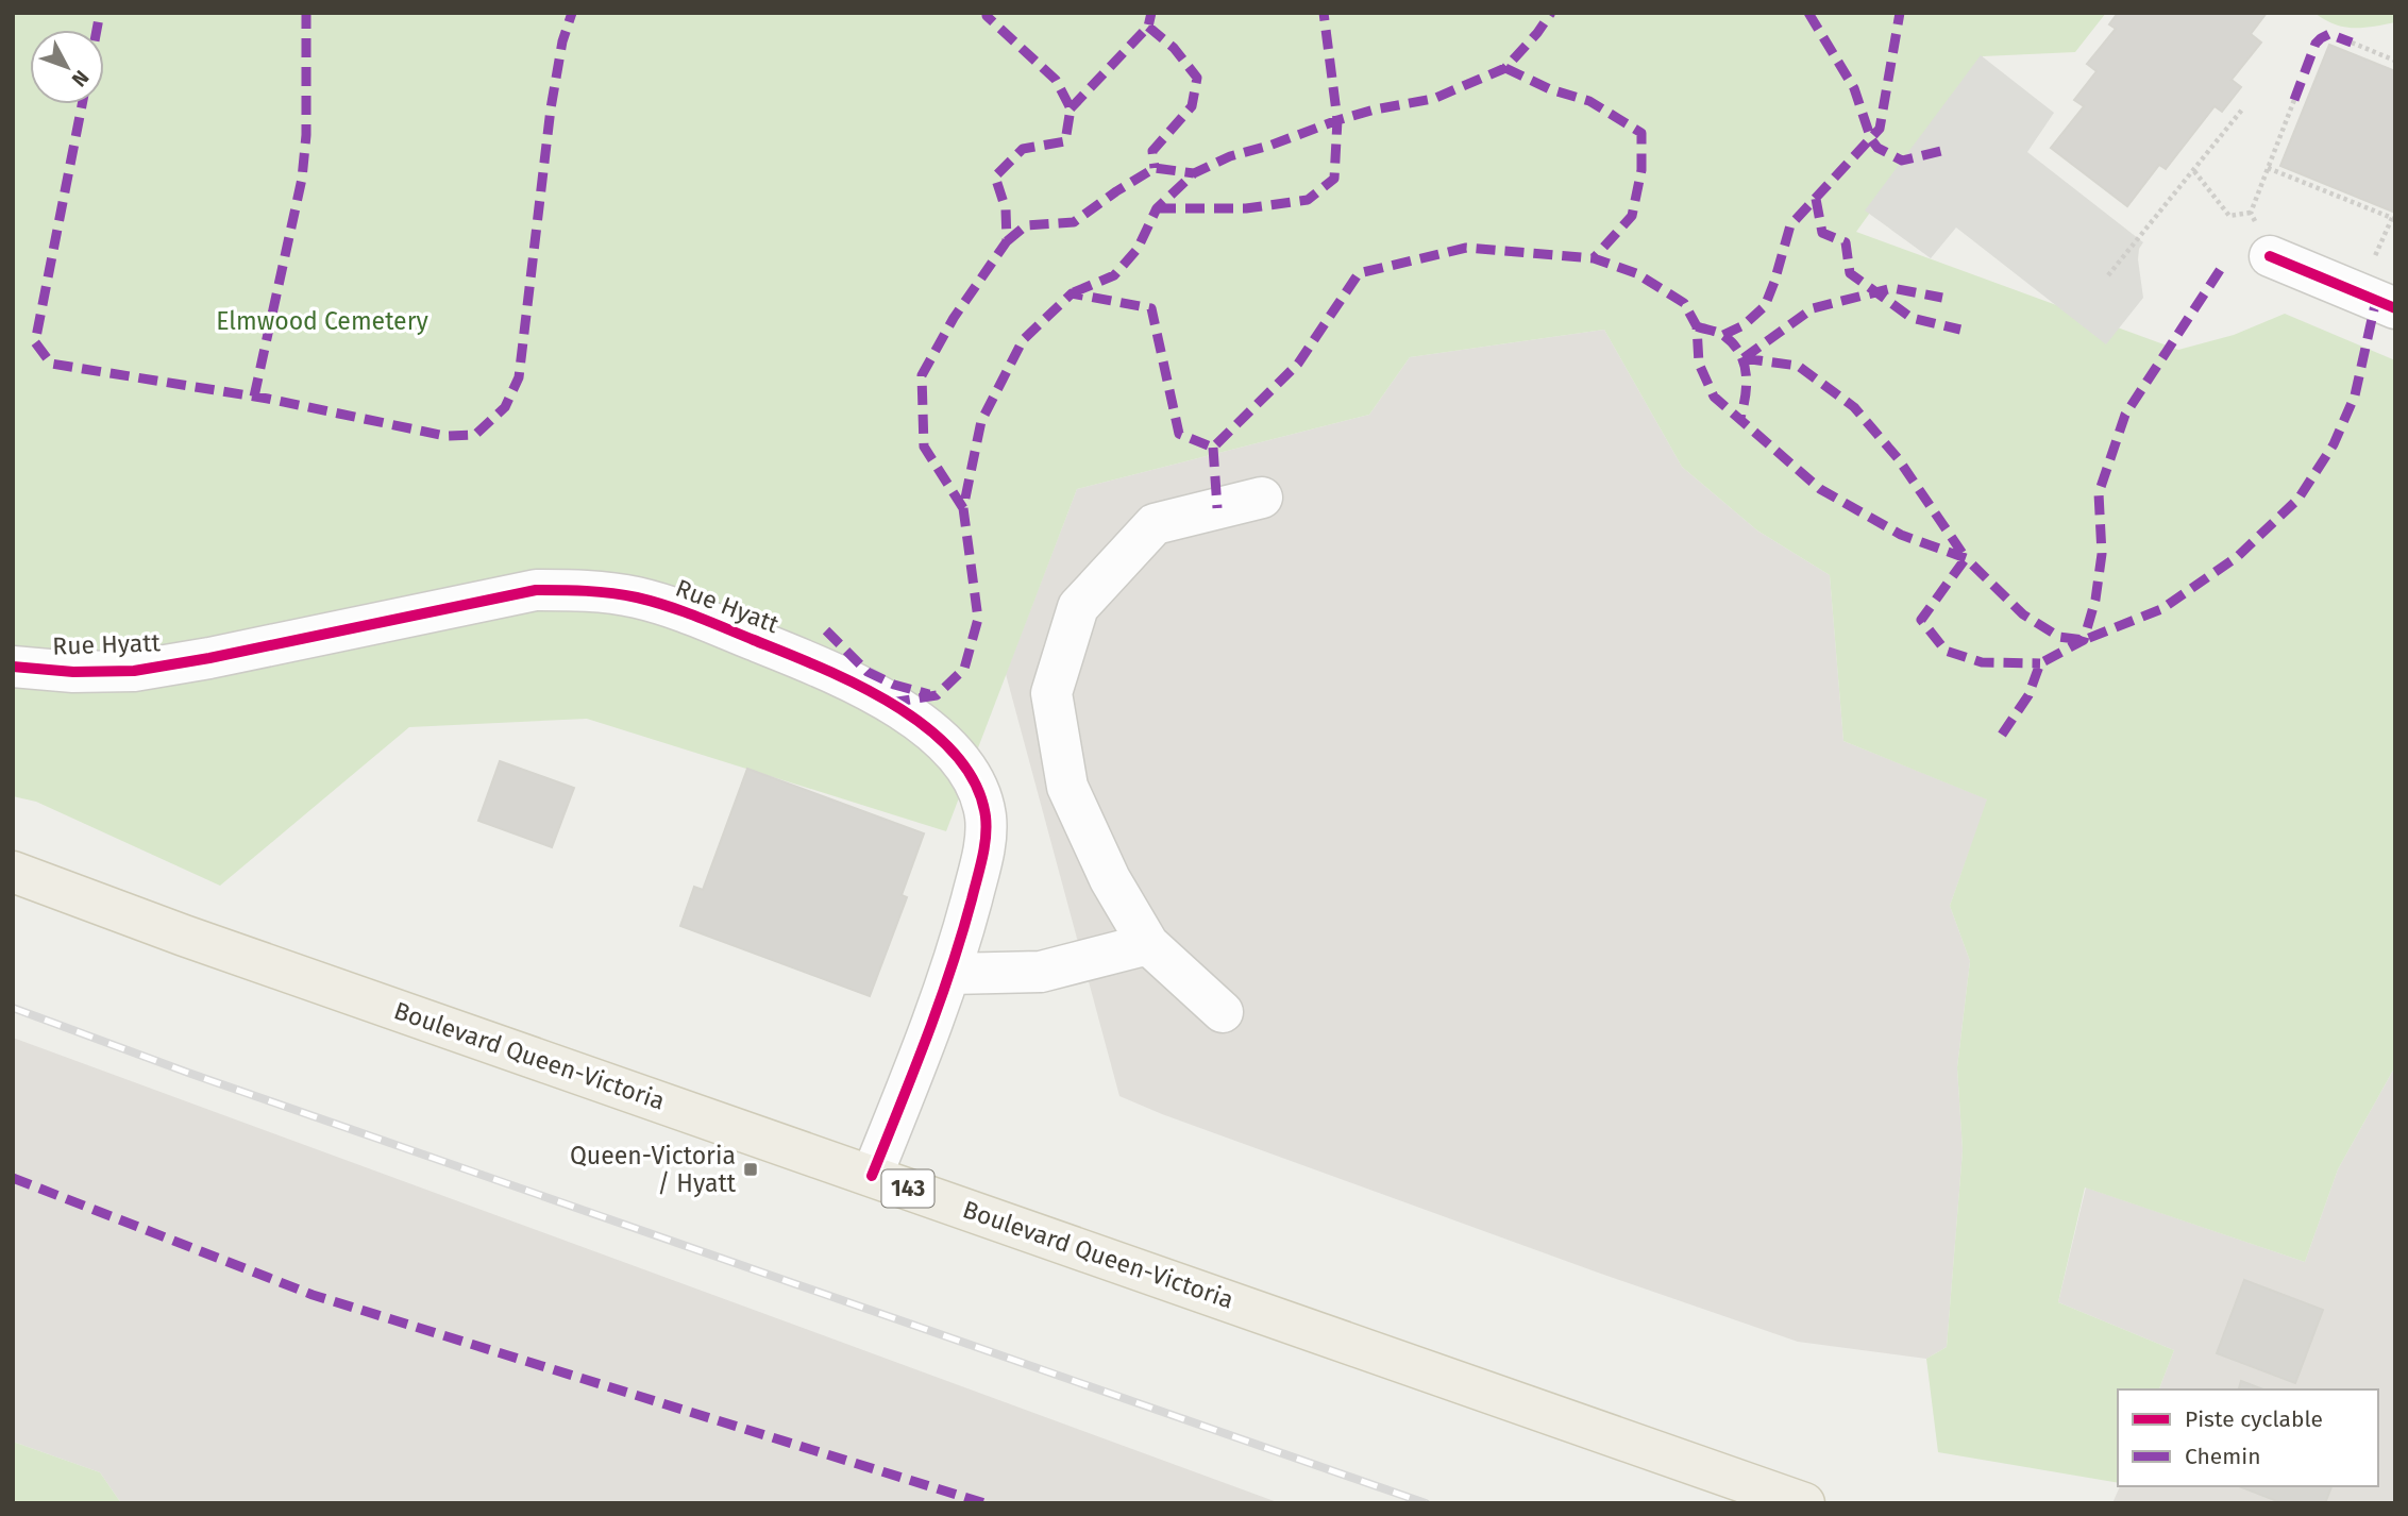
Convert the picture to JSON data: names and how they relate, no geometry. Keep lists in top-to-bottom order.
{
  "streets": {
    "main road": ["Boulevard Queen-Victoria", "143"],
    "street": ["Rue Hyatt"]
  },
  "crossings": [
    ["Rue Hyatt", "Boulevard Queen-Victoria"]
  ],
  "parks": ["Elmwood Cemetery"],
  "places": {
    "transit": ["Queen-Victoria / Hyatt"]
  },
  "legend": ["Piste cyclable", "Chemin"],
  "north": "bottom right"
}
